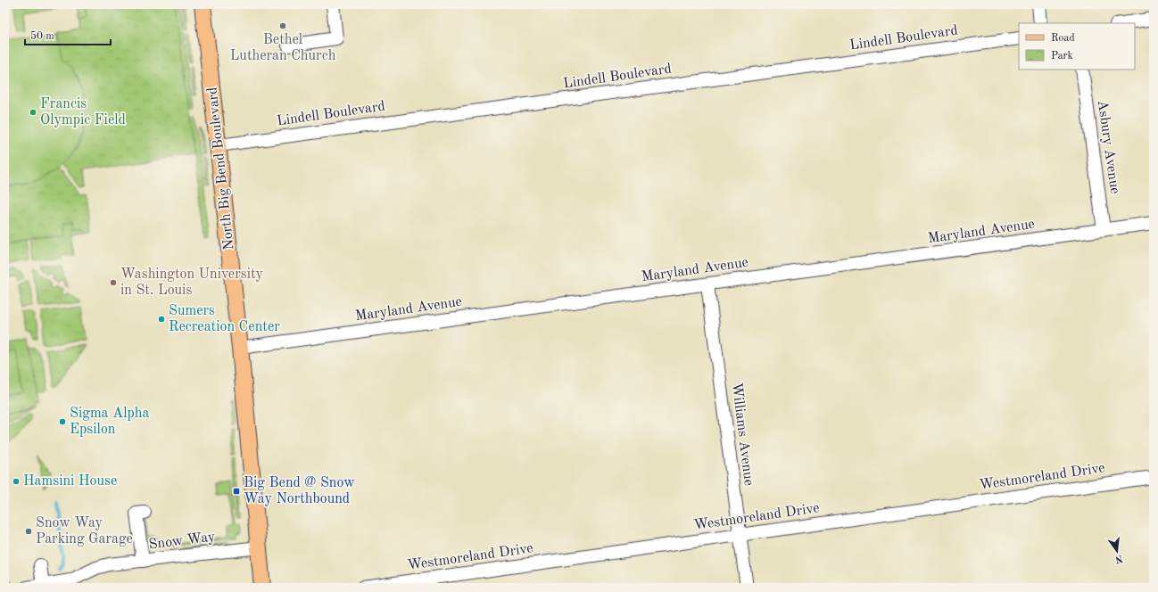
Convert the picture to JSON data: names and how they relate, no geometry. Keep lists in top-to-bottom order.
{
  "streets": {
    "main road": ["North Big Bend Boulevard"],
    "street": [
      "Lindell Boulevard",
      "Asbury Avenue",
      "Maryland Avenue",
      "Williams Avenue",
      "Westmoreland Drive",
      "Snow Way"
    ]
  },
  "crossings": [
    ["Lindell Boulevard", "North Big Bend Boulevard"],
    ["Asbury Avenue", "Maryland Avenue"],
    ["North Big Bend Boulevard", "Maryland Avenue"],
    ["North Big Bend Boulevard", "Snow Way"],
    ["Maryland Avenue", "Williams Avenue"],
    ["Williams Avenue", "Westmoreland Drive"]
  ],
  "places": {
    "other": [
      "Bethel Lutheran Church",
      "Francis Olympic Field",
      "Washington University in St. Louis",
      "Sumers Recreation Center",
      "Sigma Alpha Epsilon",
      "Hamsini House",
      "Snow Way Parking Garage"
    ],
    "transit": ["Big Bend @ Snow Way Northbound"]
  },
  "legend": ["Road", "Park"],
  "scale_bar": "50 m",
  "north": "bottom"
}
